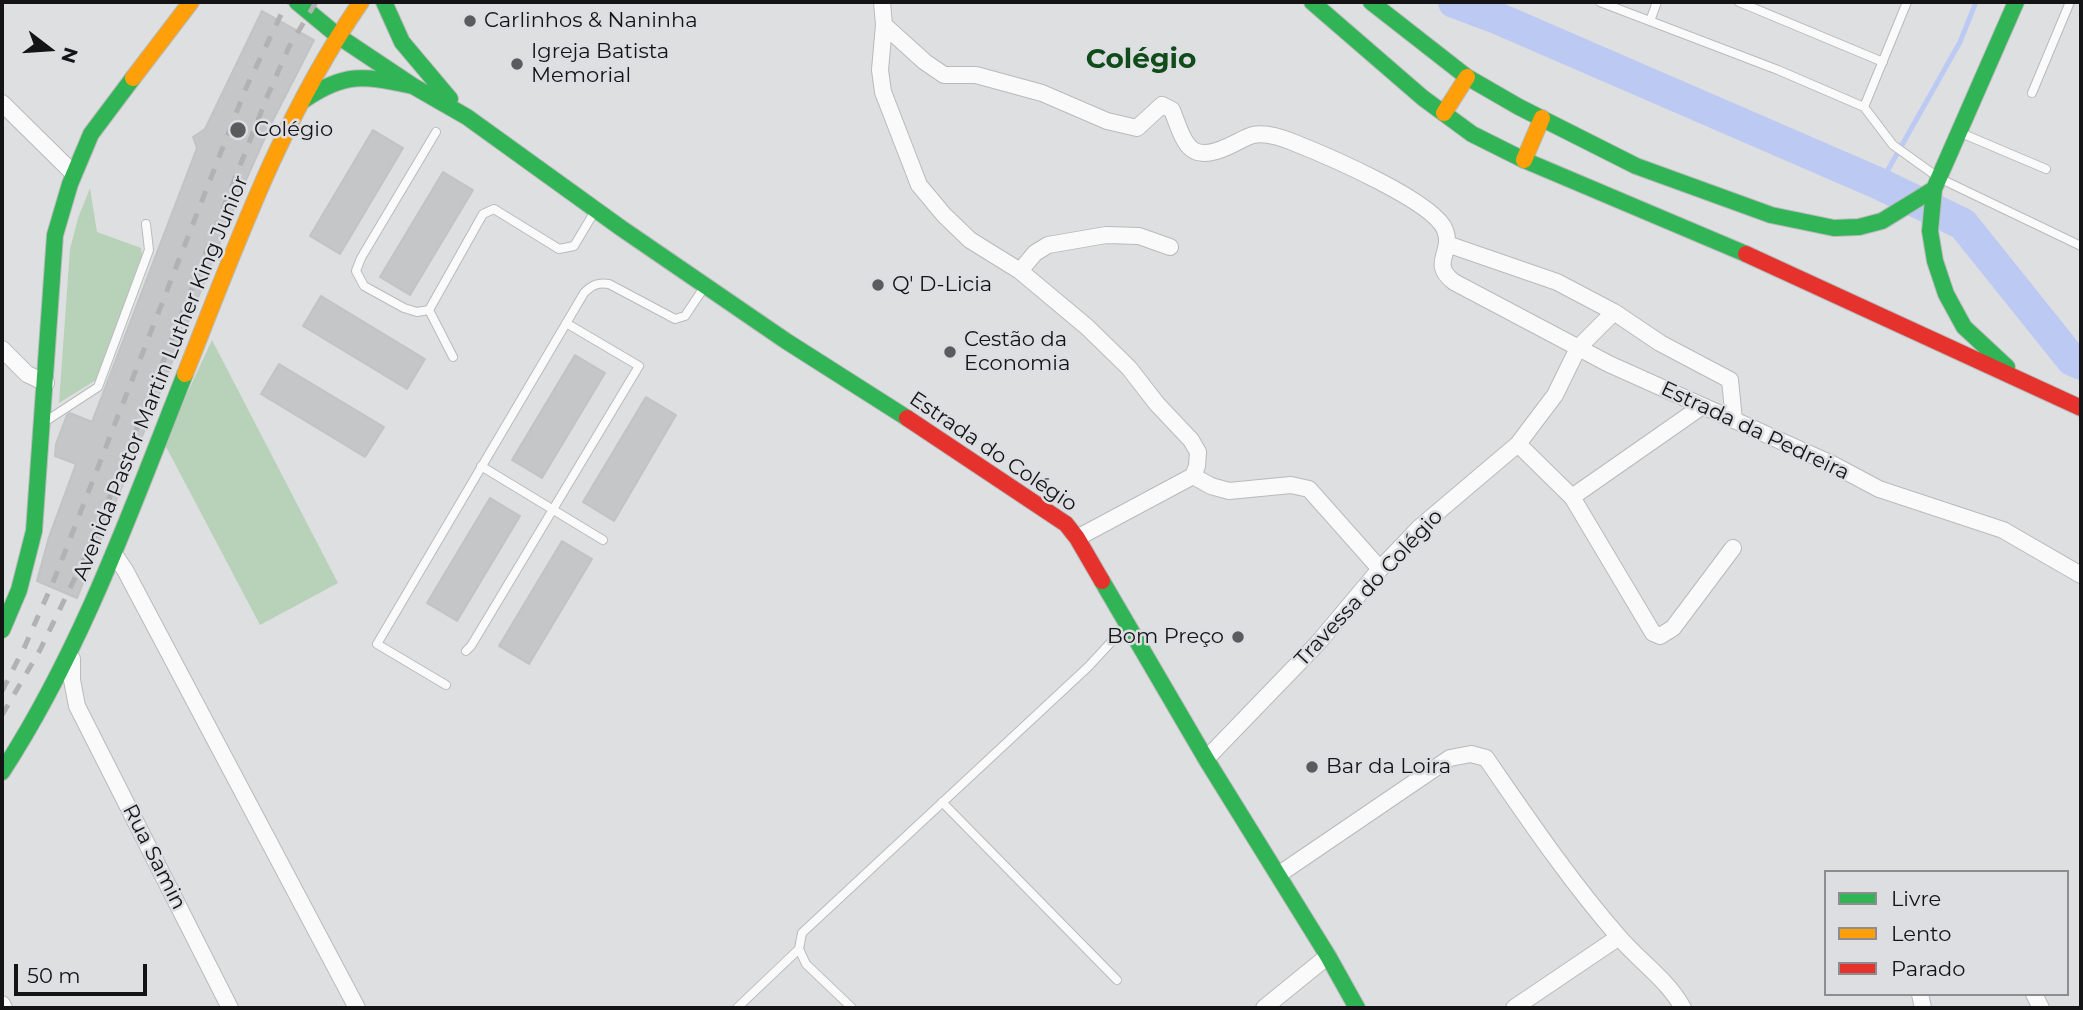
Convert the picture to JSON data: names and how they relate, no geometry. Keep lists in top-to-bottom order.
{
  "streets": {
    "main road": ["Avenida Pastor Martin Luther King Junior", "Estrada do Colégio"],
    "street": ["Estrada da Pedreira", "Travessa do Colégio", "Rua Samin"]
  },
  "crossings": [
    ["Avenida Pastor Martin Luther King Junior", "Estrada do Colégio"],
    ["Avenida Pastor Martin Luther King Junior", "Rua Samin"],
    ["Estrada da Pedreira", "Travessa do Colégio"],
    ["Estrada do Colégio", "Travessa do Colégio"]
  ],
  "districts": ["Colégio"],
  "places": [
    "Carlinhos & Naninha",
    "Igreja Batista Memorial",
    "Colégio",
    "Q' D-Licia",
    "Cestão da Economia",
    "Bom Preço",
    "Bar da Loira"
  ],
  "legend": ["Livre", "Lento", "Parado"],
  "scale_bar": "50 m",
  "north": "right"
}
